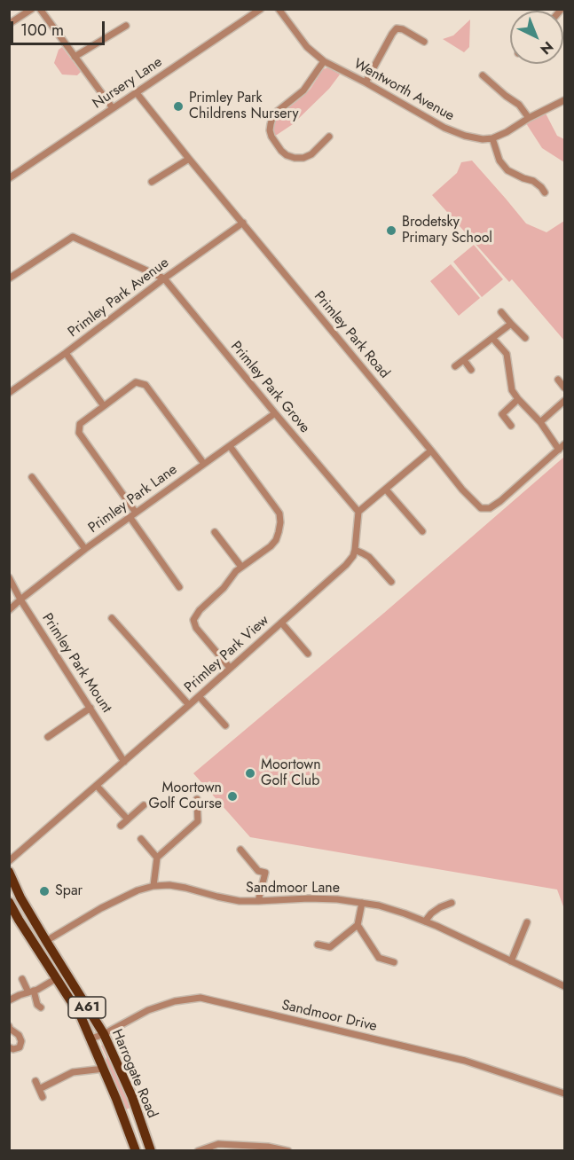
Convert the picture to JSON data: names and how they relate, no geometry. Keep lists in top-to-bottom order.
{
  "streets": {
    "highway": ["A61", "Harrogate Road"],
    "street": [
      "Nursery Lane",
      "Wentworth Avenue",
      "Primley Park Avenue",
      "Primley Park Road",
      "Primley Park Grove",
      "Primley Park Lane",
      "Primley Park View",
      "Primley Park Mount",
      "Sandmoor Lane",
      "Sandmoor Drive"
    ]
  },
  "crossings": [
    ["Nursery Lane", "Primley Park Road"],
    ["Primley Park Avenue", "Primley Park Road"],
    ["Primley Park Avenue", "Primley Park Grove"],
    ["Primley Park Grove", "Primley Park Lane"],
    ["Primley Park Lane", "Primley Park Mount"],
    ["Primley Park View", "Primley Park Mount"],
    ["Sandmoor Lane", "Harrogate Road"],
    ["Sandmoor Drive", "Harrogate Road"]
  ],
  "places": [
    "Primley Park Childrens Nursery",
    "Brodetsky Primary School",
    "Moortown Golf Club",
    "Moortown Golf Course",
    "Spar"
  ],
  "scale_bar": "100 m",
  "north": "bottom right"
}
